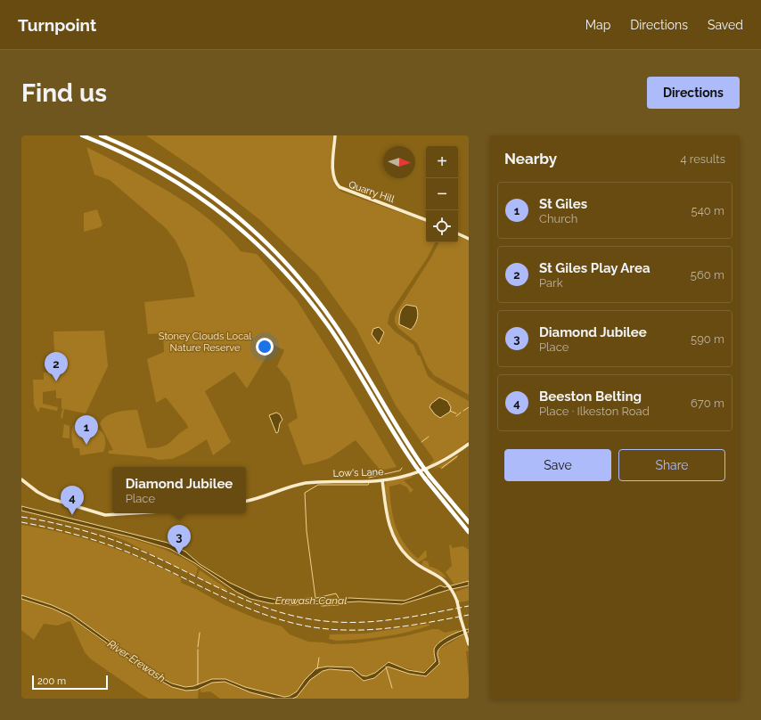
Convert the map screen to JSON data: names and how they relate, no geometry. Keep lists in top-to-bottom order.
{
  "streets": {
    "street": ["Quarry Hill", "Low's Lane"]
  },
  "water": ["Erewash Canal", "River Erewash"],
  "parks": ["Stoney Clouds Local Nature Reserve"],
  "scale_bar": "200 m",
  "north": "right",
  "page": {
    "header": "Turnpoint",
    "nav": ["Map", "Directions", "Saved"],
    "buttons": [
      "Directions",
      ["Save", "Share"]
    ],
    "title": "Find us",
    "heading": ["Nearby", "4 results"],
    "map_buttons": ["+", "−"],
    "list": [
      {
        "mark": "1",
        "name": "St Giles",
        "note": "Church",
        "value": "540 m"
      },
      {
        "mark": "2",
        "name": "St Giles Play Area",
        "note": "Park",
        "value": "560 m"
      },
      {
        "mark": "3",
        "name": "Diamond Jubilee",
        "note": "Place",
        "value": "590 m"
      },
      {
        "mark": "4",
        "name": "Beeston Belting",
        "note": "Place · Ilkeston Road",
        "value": "670 m"
      }
    ],
    "pins": [
      "2",
      "1",
      "4",
      "3"
    ],
    "popup": ["Diamond Jubilee", "Place"],
    "scale": "200 m"
  }
}
